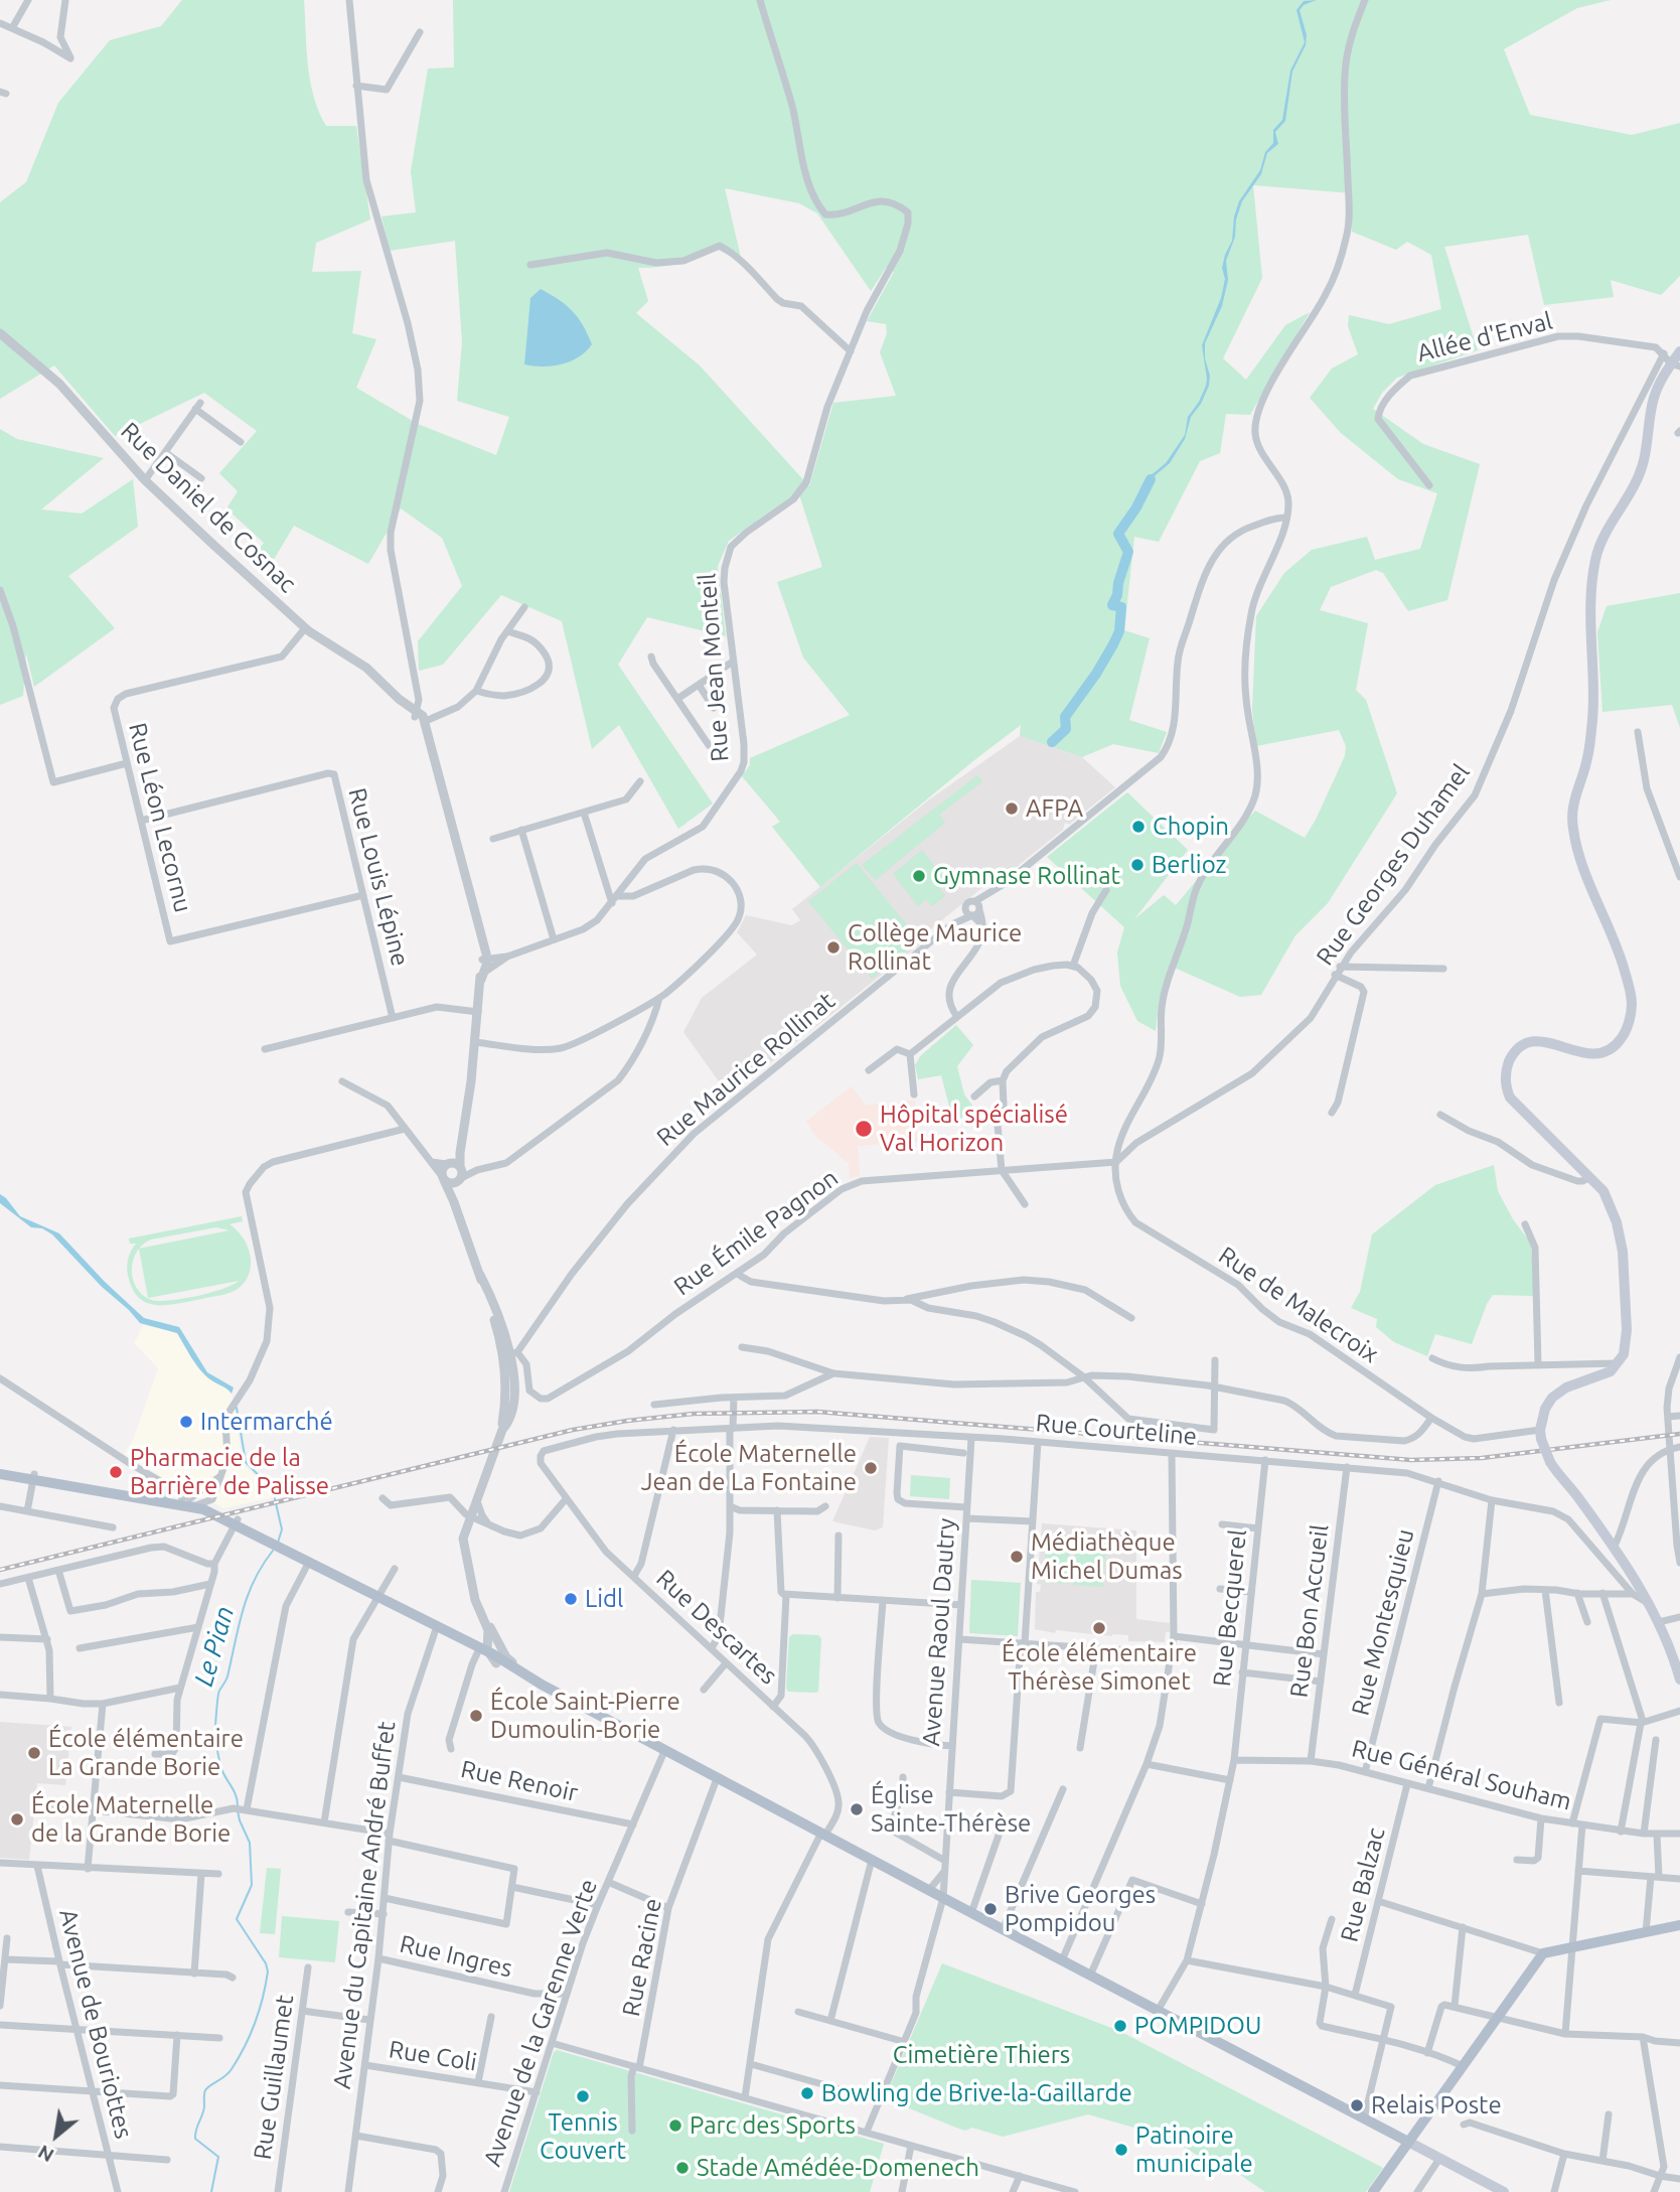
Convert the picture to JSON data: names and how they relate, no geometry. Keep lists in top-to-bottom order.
{
  "streets": {
    "street": [
      "Allée d'Enval",
      "Rue Daniel de Cosnac",
      "Rue Jean Monteil",
      "Rue Léon Lecornu",
      "Rue Georges Duhamel",
      "Rue Louis Lépine",
      "Rue Maurice Rollinat",
      "Rue Émile Pagnon",
      "Rue de Malecroix",
      "Rue Courteline",
      "Rue Becquerel",
      "Rue Bon Accueil",
      "Rue Montesquieu",
      "Rue Descartes",
      "Avenue Raoul Dautry",
      "Rue Général Souham",
      "Rue Renoir",
      "Rue Balzac",
      "Avenue du Capitaine André Buffet",
      "Rue Ingres",
      "Rue Racine",
      "Avenue de la Garenne Verte",
      "Avenue de Bouriottes",
      "Rue Coli",
      "Rue Guillaumet"
    ]
  },
  "crossings": [
    ["Allée d'Enval", "Rue Georges Duhamel"],
    ["Rue Daniel de Cosnac", "Rue Jean Monteil"],
    ["Rue Daniel de Cosnac", "Rue Léon Lecornu"],
    ["Rue Léon Lecornu", "Rue Louis Lépine"],
    ["Rue Georges Duhamel", "Rue Émile Pagnon"],
    ["Rue Georges Duhamel", "Rue de Malecroix"],
    ["Rue Maurice Rollinat", "Rue Émile Pagnon"],
    ["Rue Émile Pagnon", "Rue de Malecroix"],
    ["Rue Courteline", "Rue Becquerel"],
    ["Rue Courteline", "Rue Bon Accueil"],
    ["Rue Courteline", "Rue Montesquieu"],
    ["Rue Courteline", "Rue Descartes"],
    ["Rue Courteline", "Avenue Raoul Dautry"],
    ["Rue Becquerel", "Rue Général Souham"],
    ["Rue Bon Accueil", "Rue Général Souham"],
    ["Rue Montesquieu", "Rue Général Souham"],
    ["Rue Général Souham", "Rue Balzac"],
    ["Rue Renoir", "Avenue du Capitaine André Buffet"],
    ["Rue Renoir", "Avenue de la Garenne Verte"],
    ["Avenue du Capitaine André Buffet", "Rue Ingres"],
    ["Avenue du Capitaine André Buffet", "Rue Coli"],
    ["Rue Ingres", "Avenue de la Garenne Verte"],
    ["Avenue de la Garenne Verte", "Rue Coli"]
  ],
  "water": ["Le Pian"],
  "parks": ["Cimetière Thiers"],
  "places": [
    "AFPA",
    "Chopin",
    "Berlioz",
    "Gymnase Rollinat",
    "Collège Maurice Rollinat",
    "Hôpital spécialisé Val Horizon",
    "Intermarché",
    "École Maternelle Jean de La Fontaine",
    "Pharmacie de la Barrière de Palisse",
    "Médiathèque Michel Dumas",
    "Lidl",
    "École élémentaire Thérèse Simonet",
    "École Saint-Pierre Dumoulin-Borie",
    "École élémentaire La Grande Borie",
    "Église Sainte-Thérèse",
    "École Maternelle de la Grande Borie",
    "Brive Georges Pompidou",
    "POMPIDOU",
    "Bowling de Brive-la-Gaillarde",
    "Tennis Couvert",
    "Relais Poste",
    "Parc des Sports",
    "Patinoire municipale",
    "Stade Amédée-Domenech"
  ],
  "north": "bottom left"
}
